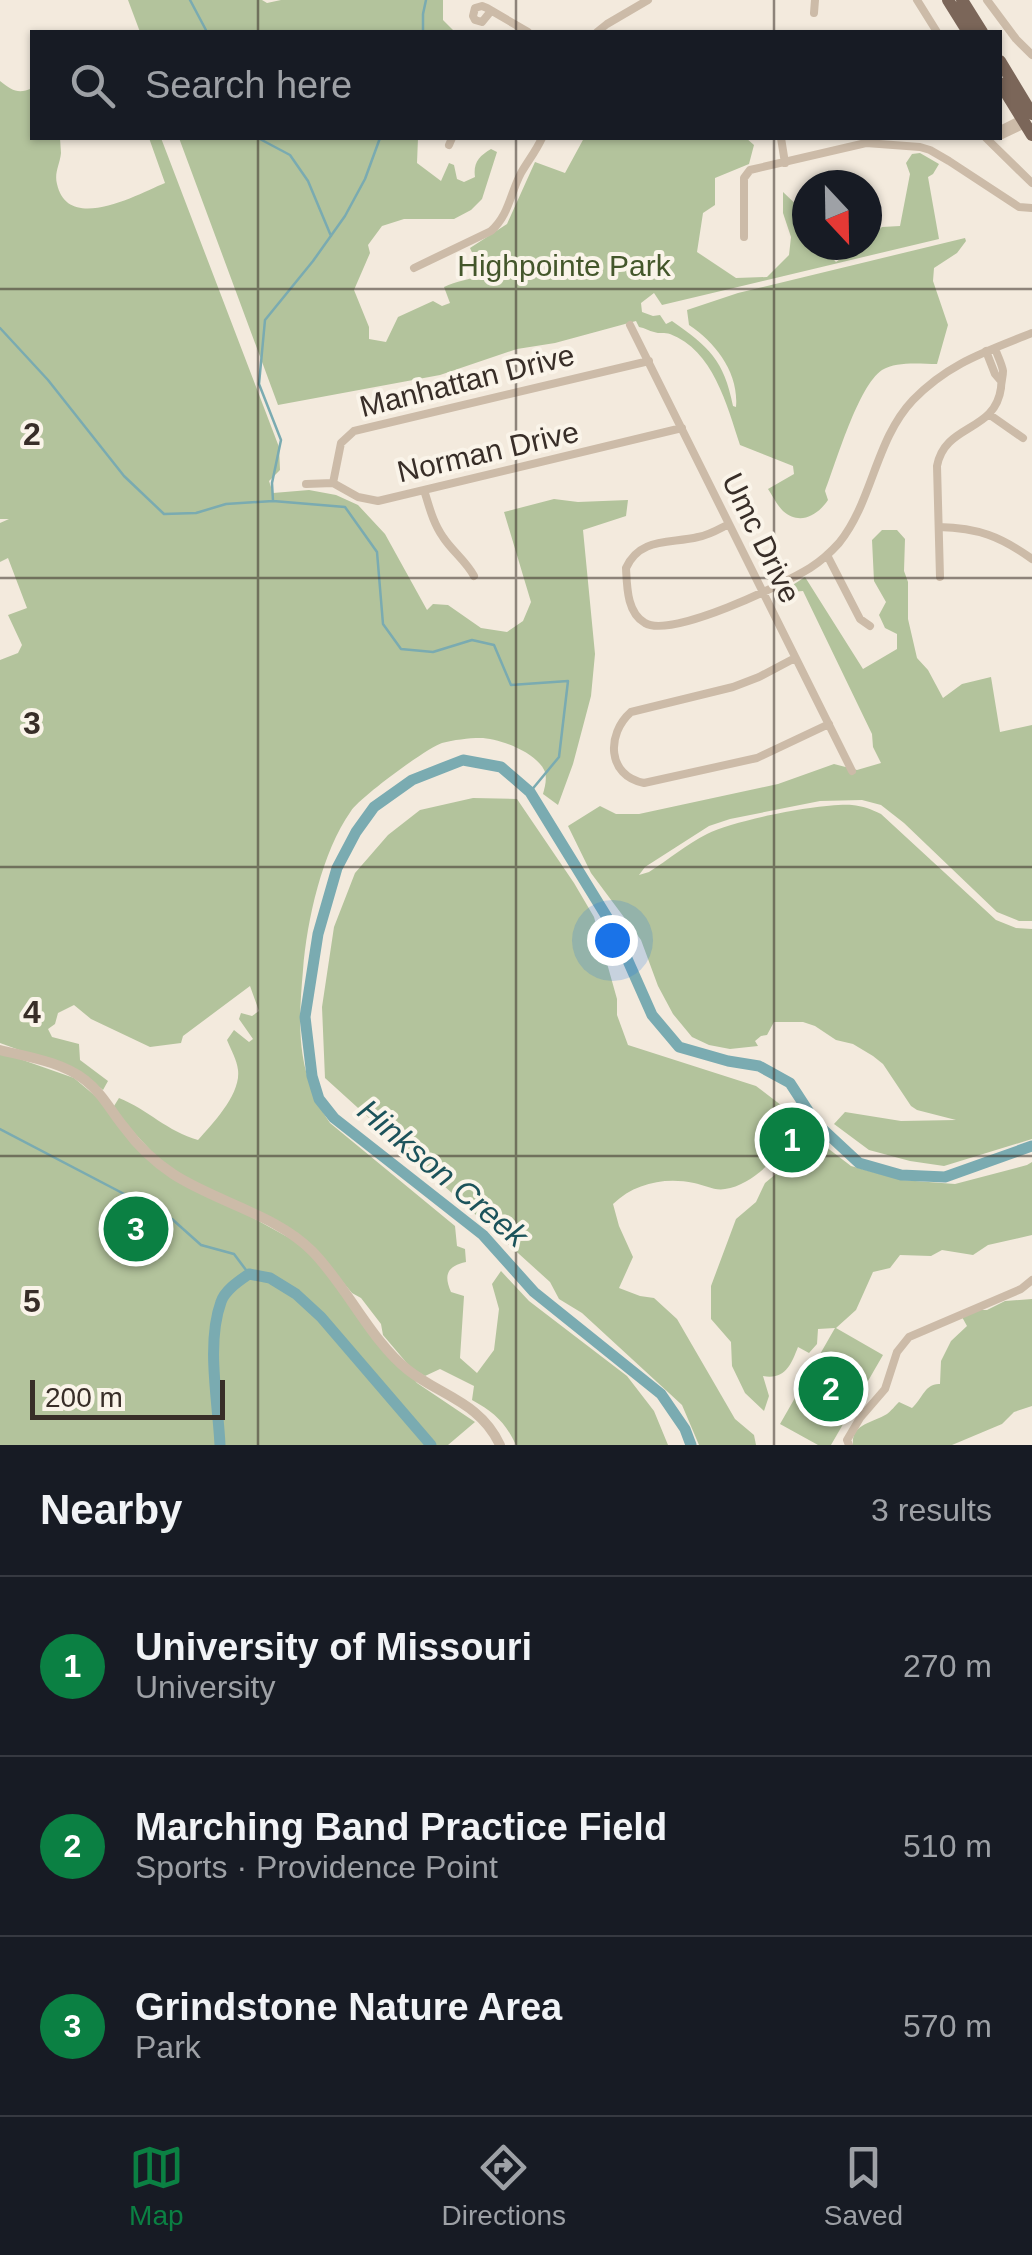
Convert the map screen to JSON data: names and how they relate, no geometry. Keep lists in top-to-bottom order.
{
  "streets": {
    "street": ["Manhattan Drive", "Norman Drive", "Umc Drive"]
  },
  "crossings": [
    ["Manhattan Drive", "Norman Drive"],
    ["Manhattan Drive", "Umc Drive"],
    ["Norman Drive", "Umc Drive"]
  ],
  "water": ["Hinkson Creek"],
  "parks": ["Highpointe Park"],
  "scale_bar": "200 m",
  "north": "bottom",
  "page": {
    "search": "Search here",
    "pins": ["1", "3", "2"],
    "scale": "200 m",
    "heading": ["Nearby", "3 results"],
    "list": [
      {
        "mark": "1",
        "name": "University of Missouri",
        "note": "University",
        "value": "270 m"
      },
      {
        "mark": "2",
        "name": "Marching Band Practice Field",
        "note": "Sports · Providence Point",
        "value": "510 m"
      },
      {
        "mark": "3",
        "name": "Grindstone Nature Area",
        "note": "Park",
        "value": "570 m"
      }
    ],
    "nav": ["Map", "Directions", "Saved"]
  },
  "grid": {
    "rows": [
      "2",
      "3",
      "4",
      "5"
    ]
  }
}
